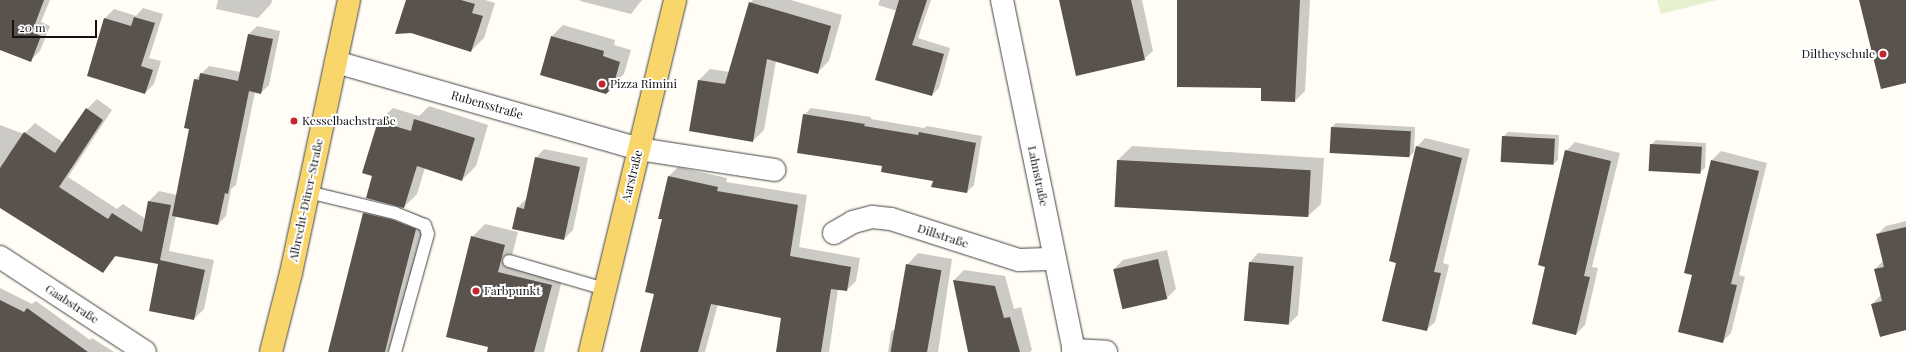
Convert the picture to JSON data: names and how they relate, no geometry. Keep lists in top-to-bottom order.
{
  "streets": {
    "main road": ["Aarstraße", "Albrecht-Dürer-Straße"],
    "street": [
      "Rubensstraße",
      "Lahnstraße",
      "Dillstraße",
      "Gaabstraße"
    ]
  },
  "crossings": [
    ["Rubensstraße", "Aarstraße"],
    ["Rubensstraße", "Albrecht-Dürer-Straße"],
    ["Lahnstraße", "Dillstraße"]
  ],
  "places": [
    "Diltheyschule",
    "Pizza Rimini",
    "Kesselbachstraße",
    "Farbpunkt"
  ],
  "scale_bar": "20 m"
}
